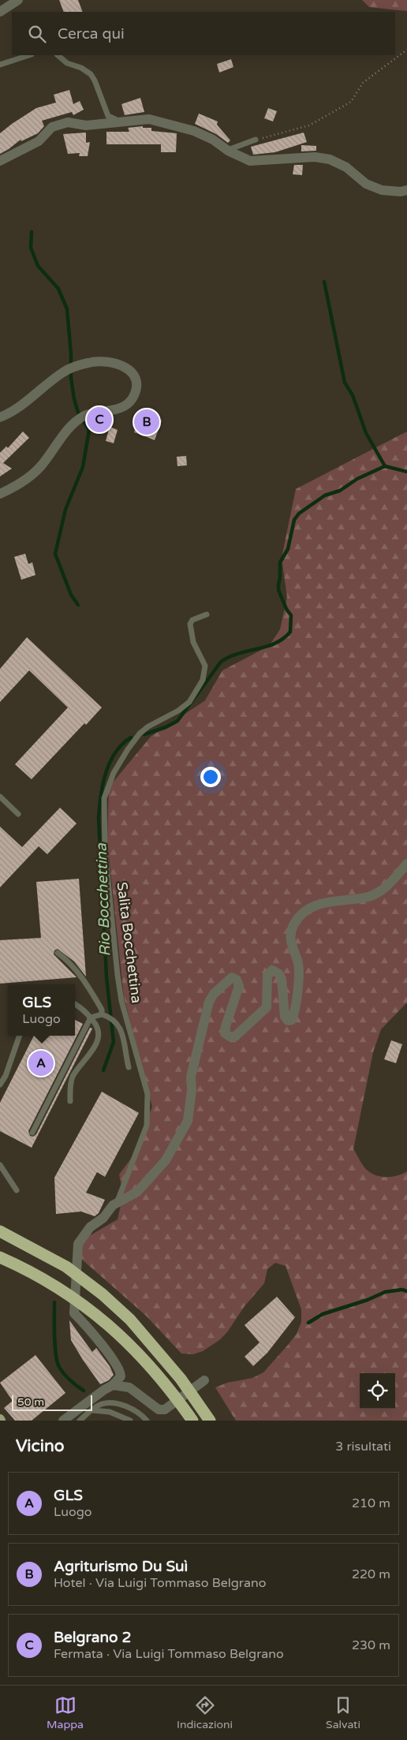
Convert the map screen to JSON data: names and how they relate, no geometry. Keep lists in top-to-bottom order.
{
  "streets": {
    "street": ["Salita Bocchettina"]
  },
  "water": ["Rio Bocchettina"],
  "scale_bar": "50 m",
  "page": {
    "search": "Cerca qui",
    "pins": ["C", "B", "A"],
    "popup": ["GLS", "Luogo"],
    "scale": "50 m",
    "heading": ["Vicino", "3 risultati"],
    "list": [
      {
        "mark": "A",
        "name": "GLS",
        "note": "Luogo",
        "value": "210 m"
      },
      {
        "mark": "B",
        "name": "Agriturismo Du Suì",
        "note": "Hotel · Via Luigi Tommaso Belgrano",
        "value": "220 m"
      },
      {
        "mark": "C",
        "name": "Belgrano 2",
        "note": "Fermata · Via Luigi Tommaso Belgrano",
        "value": "230 m"
      }
    ],
    "nav": ["Mappa", "Indicazioni", "Salvati"]
  }
}
